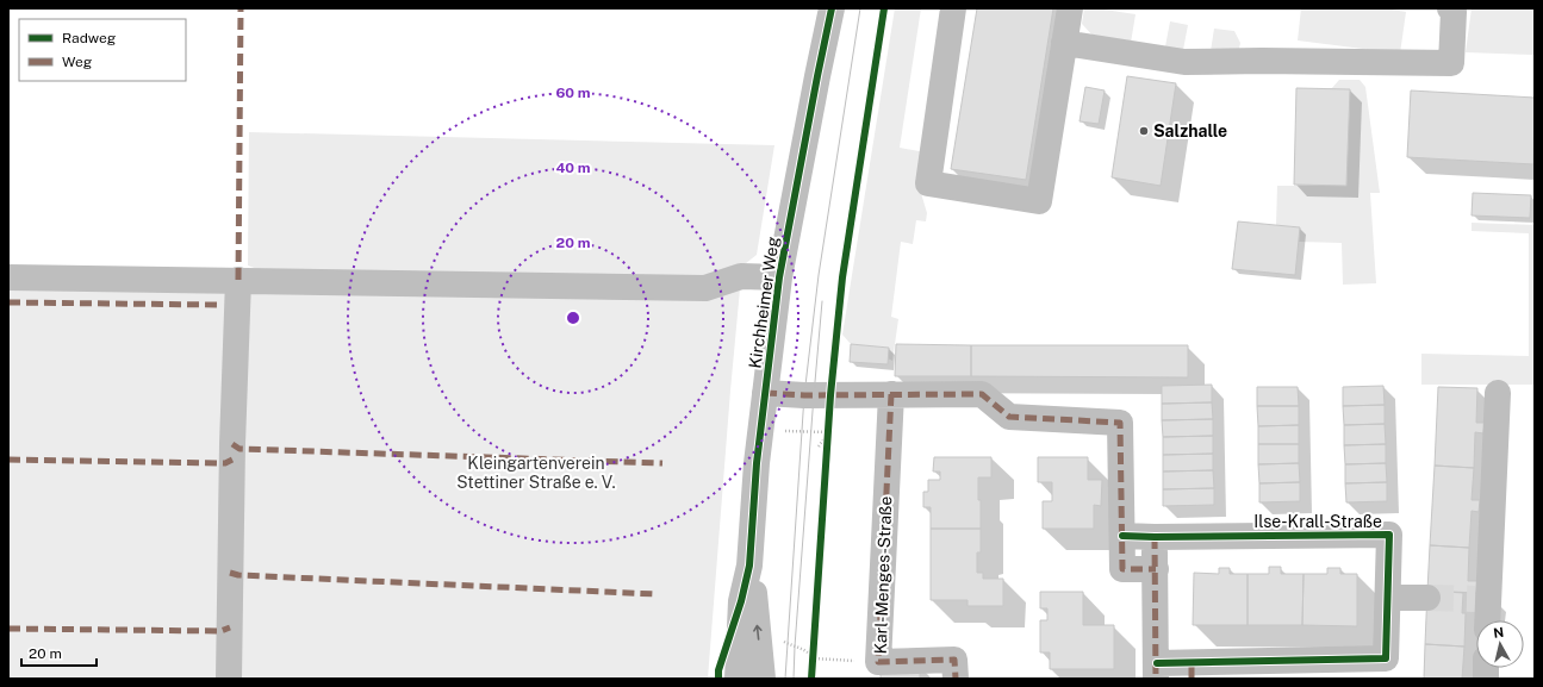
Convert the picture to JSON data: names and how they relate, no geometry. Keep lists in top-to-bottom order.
{
  "streets": {
    "street": ["Kirchheimer Weg", "Ilse-Krall-Straße", "Karl-Menges-Straße"]
  },
  "parks": ["Kleingartenverein Stettiner Straße e. V."],
  "places": ["Salzhalle"],
  "legend": ["Radweg", "Weg"],
  "scale_bar": "20 m",
  "north": "top",
  "rings": ["60 m", "40 m", "20 m"]
}
